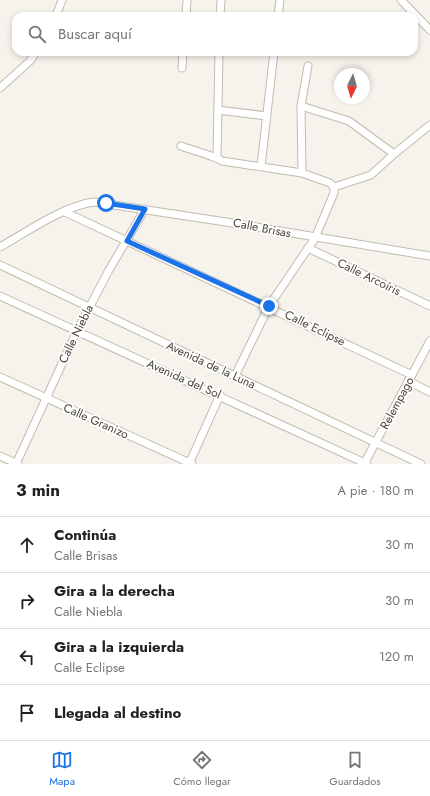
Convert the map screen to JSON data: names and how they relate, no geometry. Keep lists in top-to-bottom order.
{
  "streets": {
    "street": [
      "Calle Brisas",
      "Calle Arcoíris",
      "Calle Eclipse",
      "Calle Niebla",
      "Avenida de la Luna",
      "Avenida del Sol",
      "Relempago",
      "Calle Granizo"
    ]
  },
  "crossings": [
    ["Calle Brisas", "Calle Eclipse"],
    ["Calle Brisas", "Calle Niebla"],
    ["Calle Eclipse", "Calle Niebla"],
    ["Calle Eclipse", "Relempago"],
    ["Calle Niebla", "Avenida de la Luna"],
    ["Calle Niebla", "Avenida del Sol"],
    ["Calle Niebla", "Calle Granizo"],
    ["Avenida de la Luna", "Relempago"],
    ["Avenida del Sol", "Relempago"]
  ],
  "north": "bottom",
  "page": {
    "search": "Buscar aquí",
    "heading": ["3 min", "A pie · 180 m"],
    "list": [
      ["Continúa", "Calle Brisas", "30 m"],
      ["Gira a la derecha", "Calle Niebla", "30 m"],
      ["Gira a la izquierda", "Calle Eclipse", "120 m"],
      "Llegada al destino"
    ],
    "nav": ["Mapa", "Cómo llegar", "Guardados"]
  }
}
